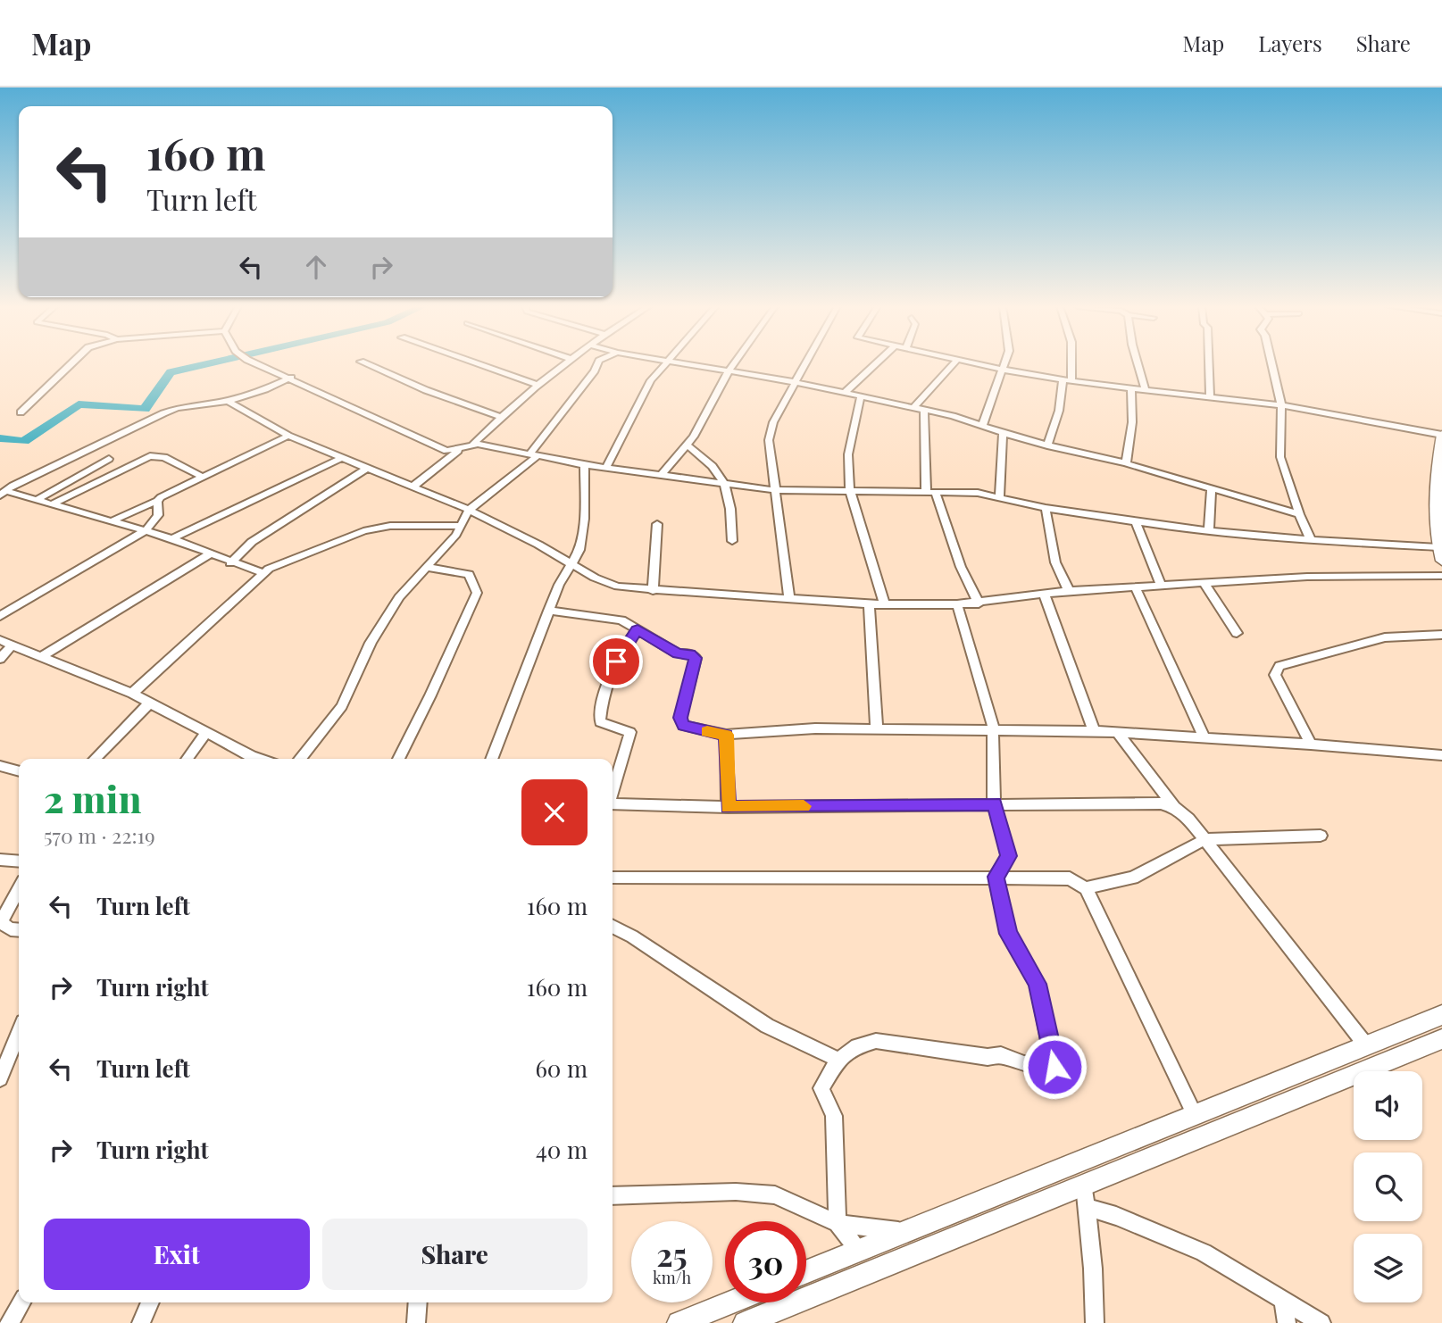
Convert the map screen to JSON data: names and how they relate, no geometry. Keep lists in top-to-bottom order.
{
  "page": {
    "header": "Map",
    "nav": ["Map", "Layers", "Share"],
    "turn": ["160 m", "Turn left"],
    "heading": ["2 min", "570 m · 22:19"],
    "list": [
      {
        "name": "Turn left",
        "value": "160 m"
      },
      {
        "name": "Turn right",
        "value": "160 m"
      },
      {
        "name": "Turn left",
        "value": "60 m"
      },
      {
        "name": "Turn right",
        "value": "40 m"
      }
    ],
    "buttons": ["Exit", "Share"],
    "speed": "25 km/h",
    "limit": "30"
  }
}
